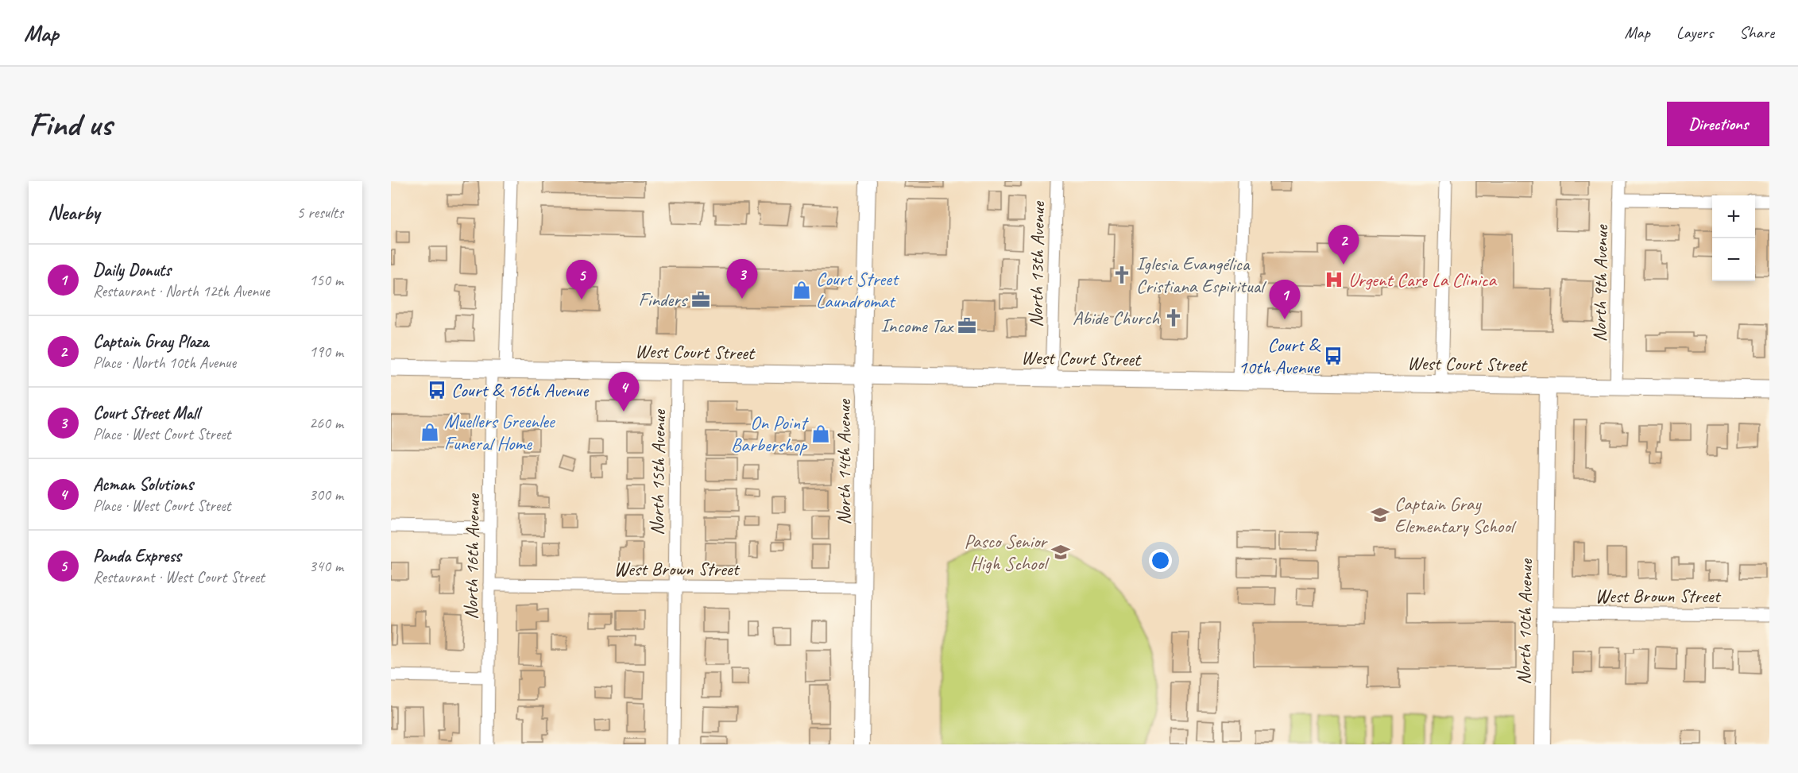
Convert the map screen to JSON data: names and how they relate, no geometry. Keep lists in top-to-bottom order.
{
  "streets": {
    "main road": ["West Court Street"],
    "street": [
      "North 13th Avenue",
      "North 9th Avenue",
      "North 14th Avenue",
      "North 15th Avenue",
      "North 16th Avenue",
      "West Brown Street",
      "North 10th Avenue"
    ]
  },
  "crossings": [
    ["North 13th Avenue", "West Court Street"],
    ["North 9th Avenue", "West Court Street"],
    ["West Court Street", "North 14th Avenue"],
    ["West Court Street", "North 15th Avenue"],
    ["West Court Street", "North 16th Avenue"],
    ["West Court Street", "North 10th Avenue"],
    ["North 14th Avenue", "West Brown Street"],
    ["North 15th Avenue", "West Brown Street"],
    ["North 16th Avenue", "West Brown Street"],
    ["West Brown Street", "North 10th Avenue"]
  ],
  "places": {
    "church": ["Iglesia Evangélica Cristiana Espiritual", "Abide Church"],
    "hospital": ["Urgent Care La Clinica"],
    "shop": ["Court Street Laundromat", "Muellers Greenlee Funeral Home", "On Point Barbershop"],
    "office": ["Finders", "Income Tax"],
    "bus stop": ["Court & 10th Avenue", "Court & 16th Avenue"],
    "school or university": ["Captain Gray Elementary School", "Pasco Senior High School"]
  },
  "page": {
    "header": "Map",
    "nav": ["Map", "Layers", "Share"],
    "buttons": "Directions",
    "title": "Find us",
    "heading": ["Nearby", "5 results"],
    "map_buttons": ["+", "−"],
    "pins": [
      "2",
      "3",
      "5",
      "1",
      "4"
    ],
    "list": [
      {
        "mark": "1",
        "name": "Daily Donuts",
        "note": "Restaurant · North 12th Avenue",
        "value": "150 m"
      },
      {
        "mark": "2",
        "name": "Captain Gray Plaza",
        "note": "Place · North 10th Avenue",
        "value": "190 m"
      },
      {
        "mark": "3",
        "name": "Court Street Mall",
        "note": "Place · West Court Street",
        "value": "260 m"
      },
      {
        "mark": "4",
        "name": "Acman Solutions",
        "note": "Place · West Court Street",
        "value": "300 m"
      },
      {
        "mark": "5",
        "name": "Panda Express",
        "note": "Restaurant · West Court Street",
        "value": "340 m"
      }
    ]
  }
}
